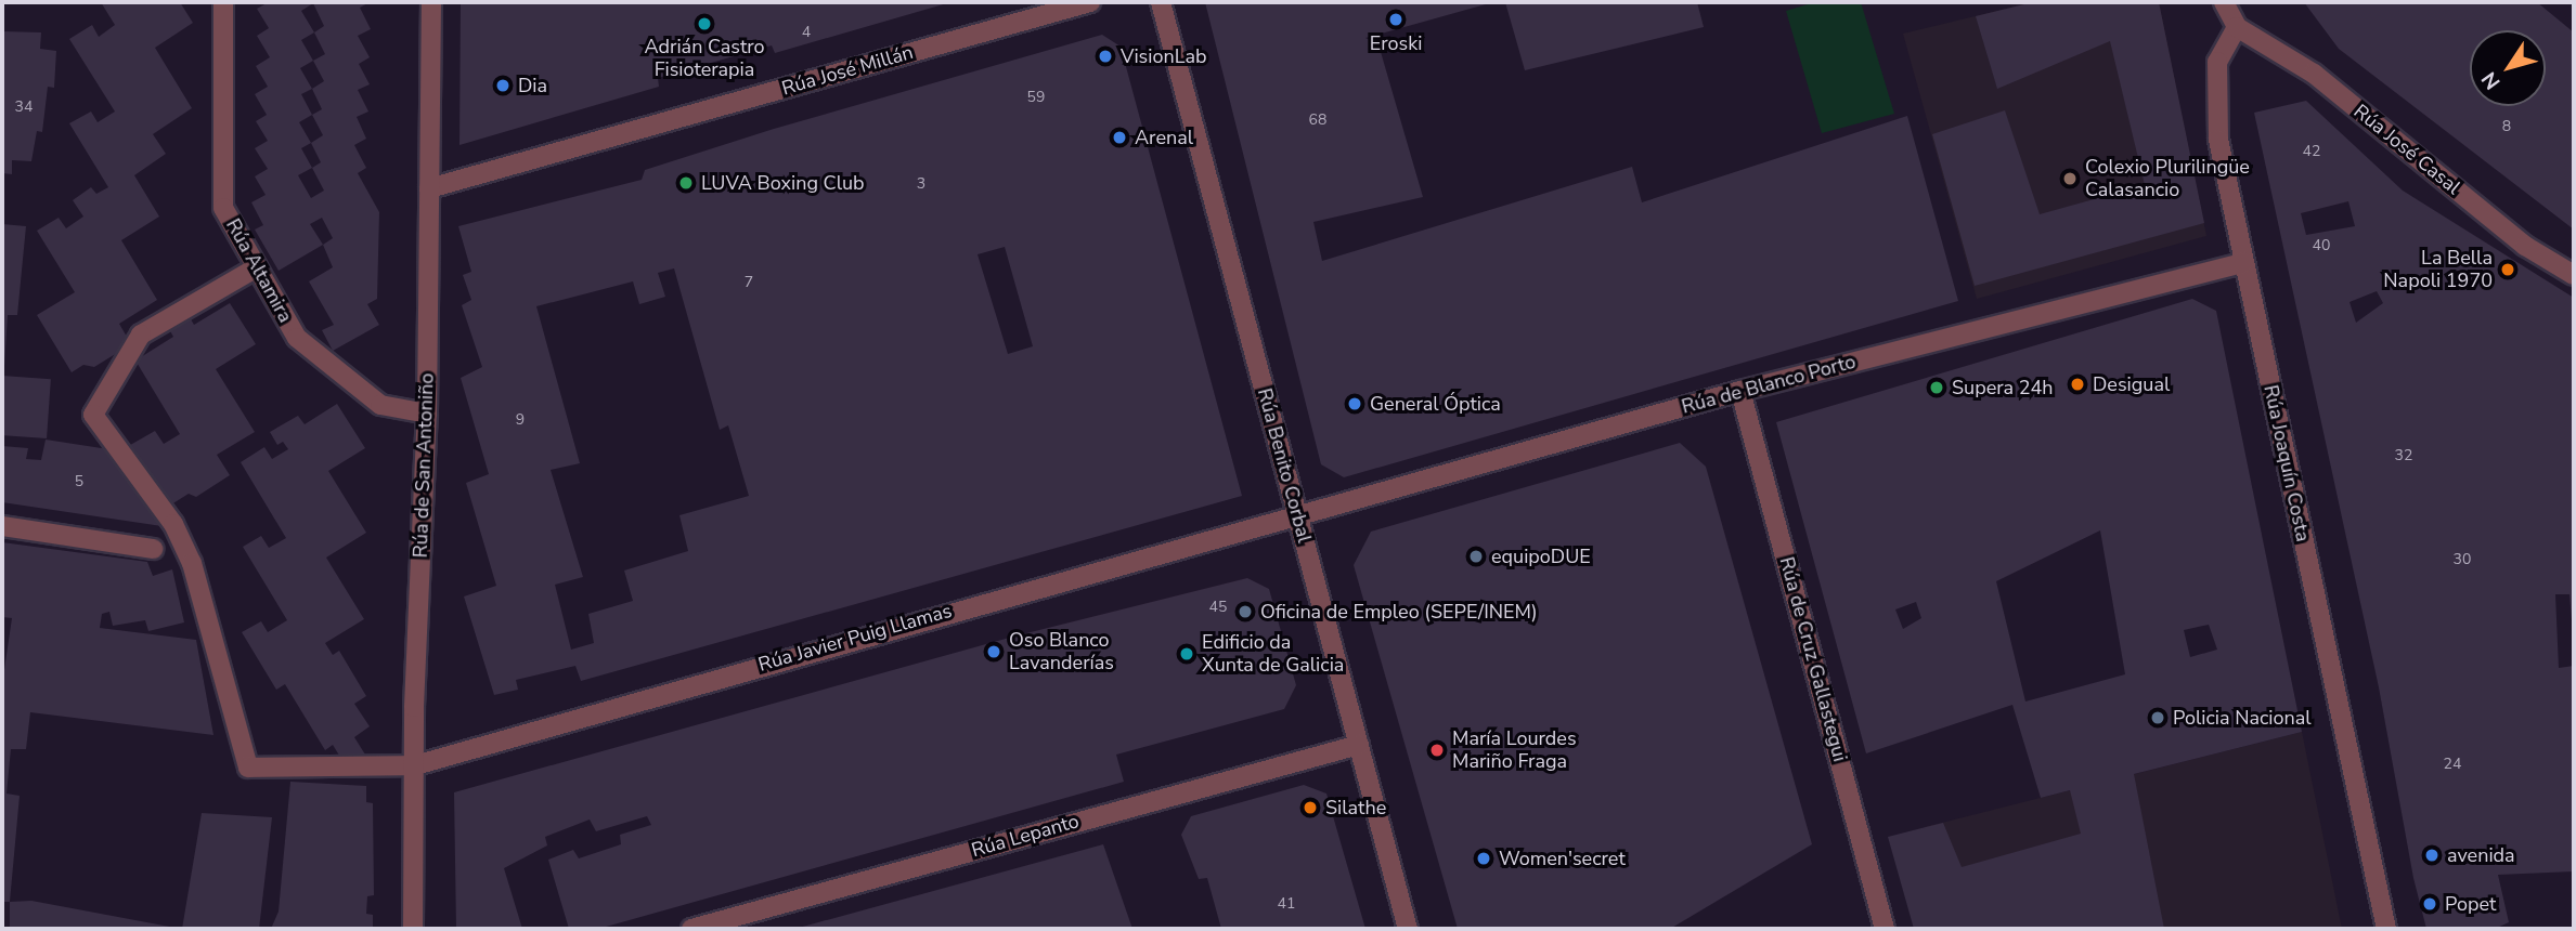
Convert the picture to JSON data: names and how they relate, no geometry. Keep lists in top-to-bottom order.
{
  "streets": {
    "street": [
      "Rúa José Millán",
      "Rúa José Casal",
      "Rúa Altamira",
      "Rúa de Blanco Porto",
      "Rúa Joaquín Costa",
      "Rúa de San Antoniño",
      "Rúa Benito Corbal",
      "Rúa Javier Puig Llamas",
      "Rúa de Cruz Gallastegui",
      "Rúa Lepanto"
    ]
  },
  "crossings": [
    ["Rúa José Millán", "Rúa de San Antoniño"],
    ["Rúa José Casal", "Rúa Joaquín Costa"],
    ["Rúa Altamira", "Rúa de San Antoniño"],
    ["Rúa Altamira", "Rúa Javier Puig Llamas"],
    ["Rúa de Blanco Porto", "Rúa Joaquín Costa"],
    ["Rúa de Blanco Porto", "Rúa Benito Corbal"],
    ["Rúa de Blanco Porto", "Rúa Javier Puig Llamas"],
    ["Rúa de Blanco Porto", "Rúa de Cruz Gallastegui"],
    ["Rúa de San Antoniño", "Rúa Javier Puig Llamas"],
    ["Rúa Benito Corbal", "Rúa Javier Puig Llamas"],
    ["Rúa Benito Corbal", "Rúa Lepanto"]
  ],
  "places": [
    "Eroski",
    "Adrián Castro Fisioterapia",
    "VisionLab",
    "Dia",
    "Arenal",
    "Colexio Plurilingüe Calasancio",
    "LUVA Boxing Club",
    "La Bella Napoli 1970",
    "Desigual",
    "Supera 24h",
    "General Óptica",
    "equipoDUE",
    "Oficina de Empleo (SEPE/INEM)",
    "Oso Blanco Lavanderías",
    "Edificio da Xunta de Galicia",
    "Policia Nacional",
    "María Lourdes Mariño Fraga",
    "Silathe",
    "avenida",
    "Women'secret",
    "Popet"
  ],
  "house_numbers": [
    "4",
    "59",
    "34",
    "68",
    "8",
    "42",
    "3",
    "40",
    "7",
    "9",
    "32",
    "5",
    "30",
    "45",
    "24",
    "41"
  ],
  "north": "bottom left"
}
